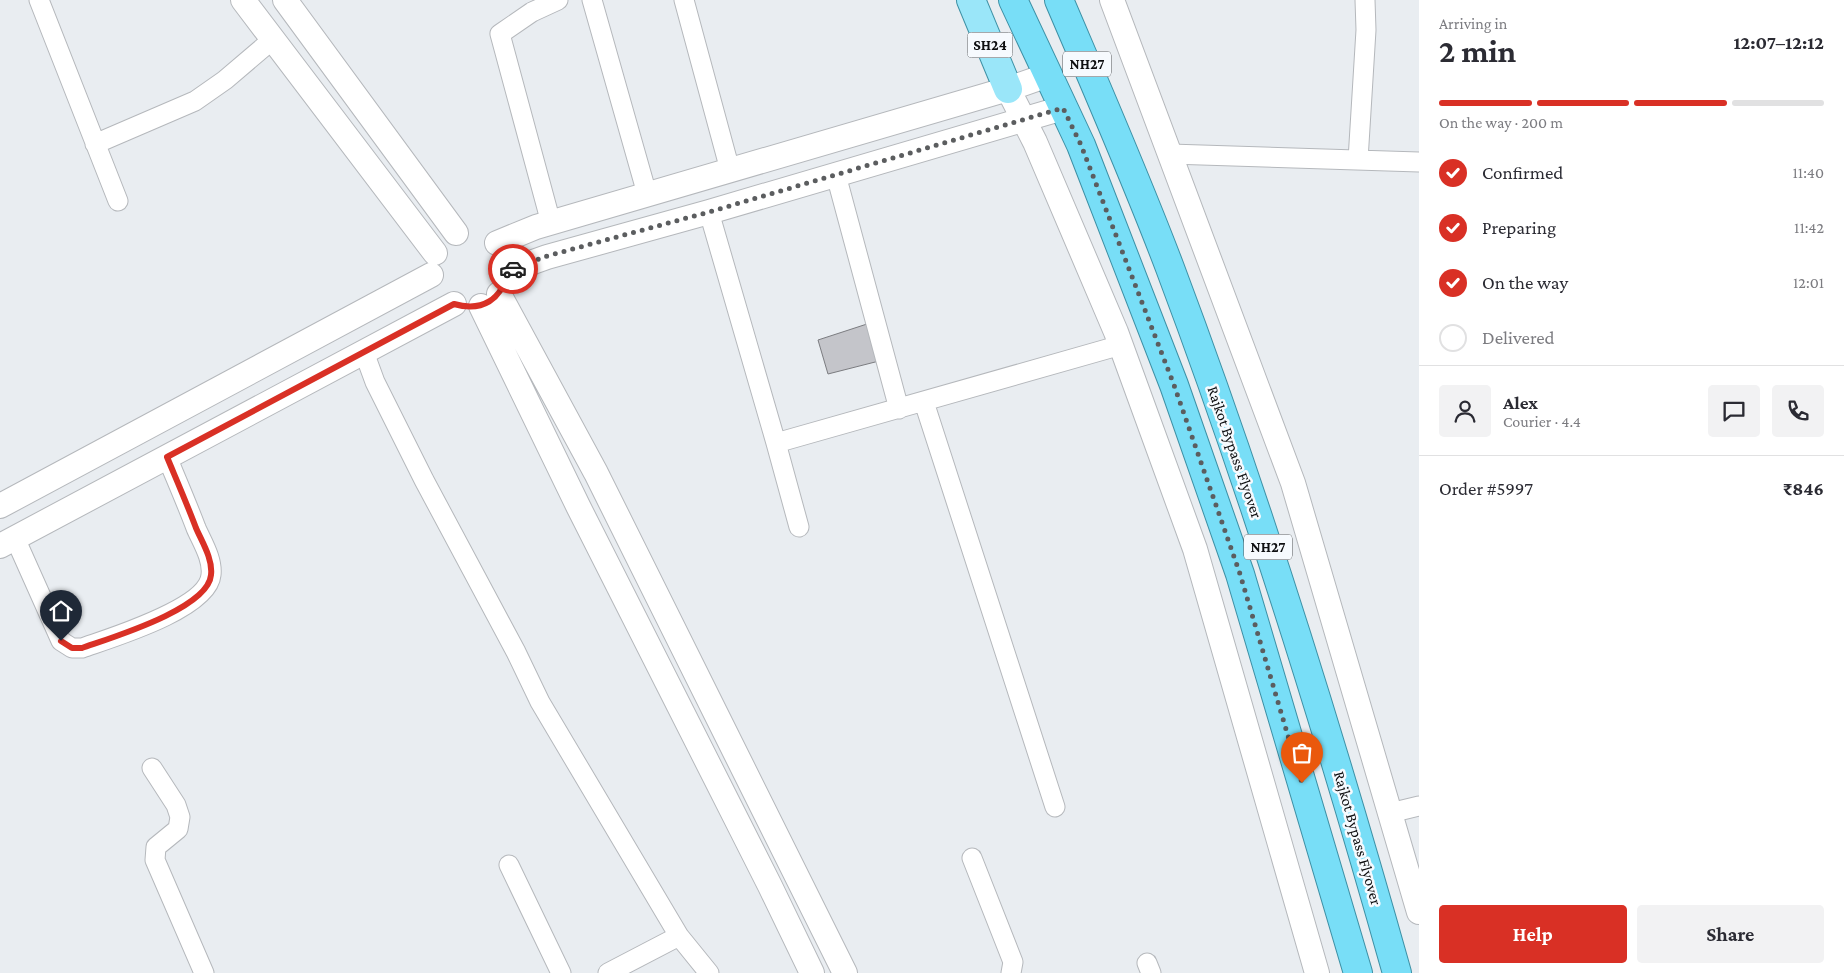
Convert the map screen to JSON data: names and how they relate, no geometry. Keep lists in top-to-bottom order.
{
  "streets": {
    "highway": ["NH27", "Rajkot Bypass Flyover"],
    "main road": ["SH24"]
  },
  "page": {
    "heading": ["2 min", "Arriving in", "12:07–12:12"],
    "panel": [
      "Alex",
      "Courier · 4.4",
      "Order #5997",
      "₹846"
    ],
    "bar": "On the way · 200 m",
    "list": [
      ["Confirmed", "11:40"],
      ["Preparing", "11:42"],
      ["On the way", "12:01"],
      "Delivered"
    ],
    "buttons": ["Help", "Share"]
  }
}
